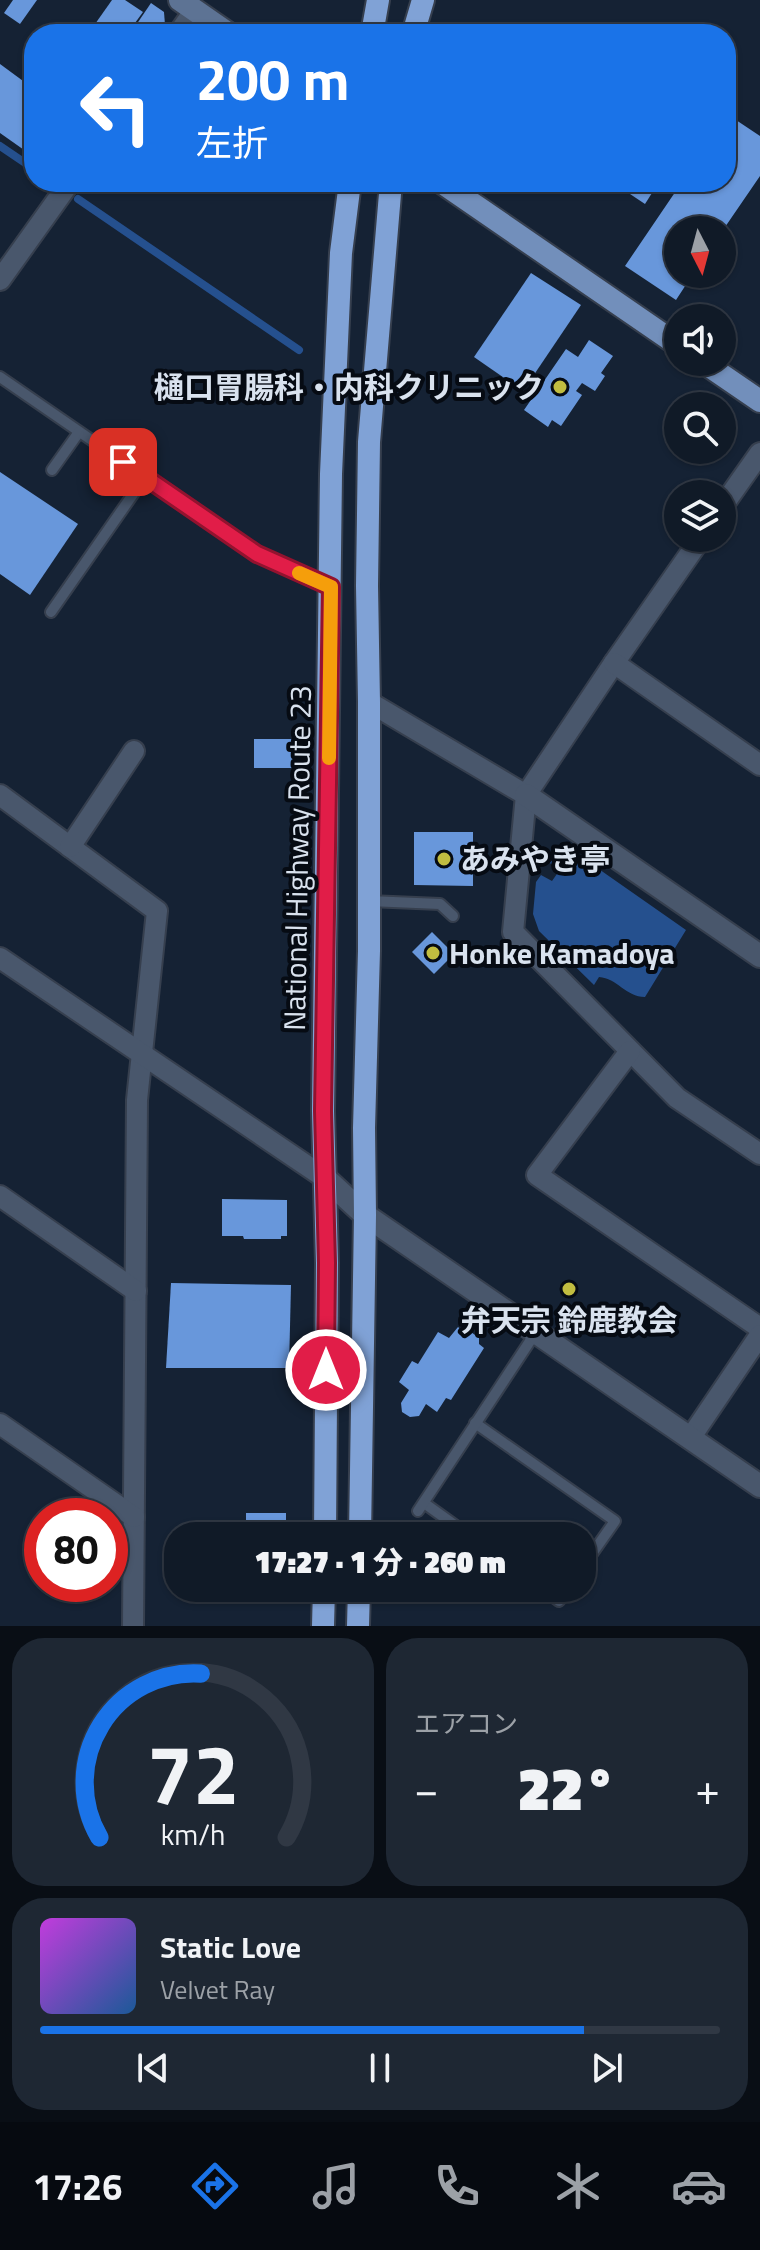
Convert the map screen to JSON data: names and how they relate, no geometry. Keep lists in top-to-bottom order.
{
  "streets": {
    "highway": ["National Highway Route 23"]
  },
  "places": [
    "樋口胃腸科・内科クリニック",
    "あみやき亭",
    "Honke Kamadoya",
    "弁天宗 鈴鹿教会"
  ],
  "north": "bottom",
  "page": {
    "turn": ["200 m", "左折"],
    "limit": "80",
    "trip": "17:27 · 1 分 · 260 m",
    "tile": "エアコン",
    "heat": ["−", "22°", "+"],
    "song": ["Static Love", "Velvet Ray"],
    "tabs": "17:26",
    "gauge": ["72", "km/h"]
  }
}
